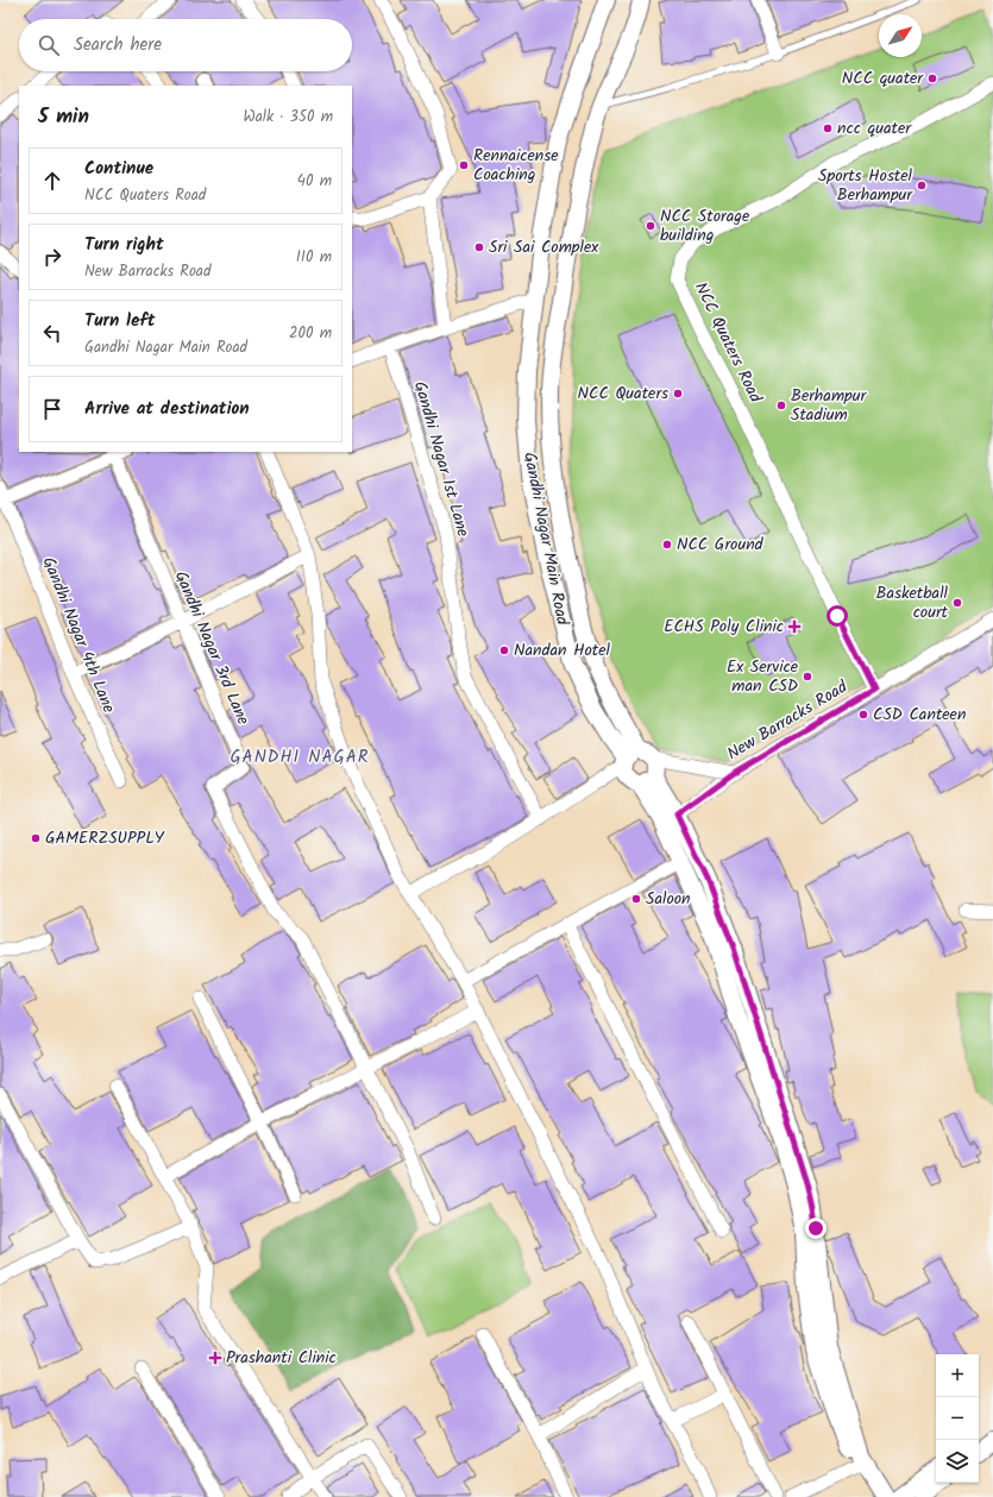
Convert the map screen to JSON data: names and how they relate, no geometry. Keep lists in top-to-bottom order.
{
  "streets": {
    "street": [
      "NCC Quaters Road",
      "Gandhi Nagar 1st Lane",
      "Gandhi Nagar Main Road",
      "Gandhi Nagar 4th Lane",
      "Gandhi Nagar 3rd Lane",
      "New Barracks Road"
    ]
  },
  "crossings": [
    ["NCC Quaters Road", "New Barracks Road"]
  ],
  "districts": ["GANDHI NAGAR"],
  "places": {
    "other": [
      "NCC quater",
      "ncc quater",
      "Rennaicense Coaching",
      "Sports Hostel Berhampur",
      "NCC Storage building",
      "Sri Sai Complex",
      "NCC Quaters",
      "Berhampur Stadium",
      "NCC Ground",
      "Basketball court",
      "Nandan Hotel",
      "Ex Service man CSD",
      "CSD Canteen",
      "GAMERZSUPPLY",
      "Saloon"
    ],
    "health": ["ECHS Poly Clinic", "Prashanti Clinic"]
  },
  "north": "top right",
  "page": {
    "search": "Search here",
    "heading": ["5 min", "Walk · 350 m"],
    "list": [
      ["Continue", "NCC Quaters Road", "40 m"],
      ["Turn right", "New Barracks Road", "110 m"],
      ["Turn left", "Gandhi Nagar Main Road", "200 m"],
      "Arrive at destination"
    ],
    "map_buttons": ["+", "−"]
  }
}
